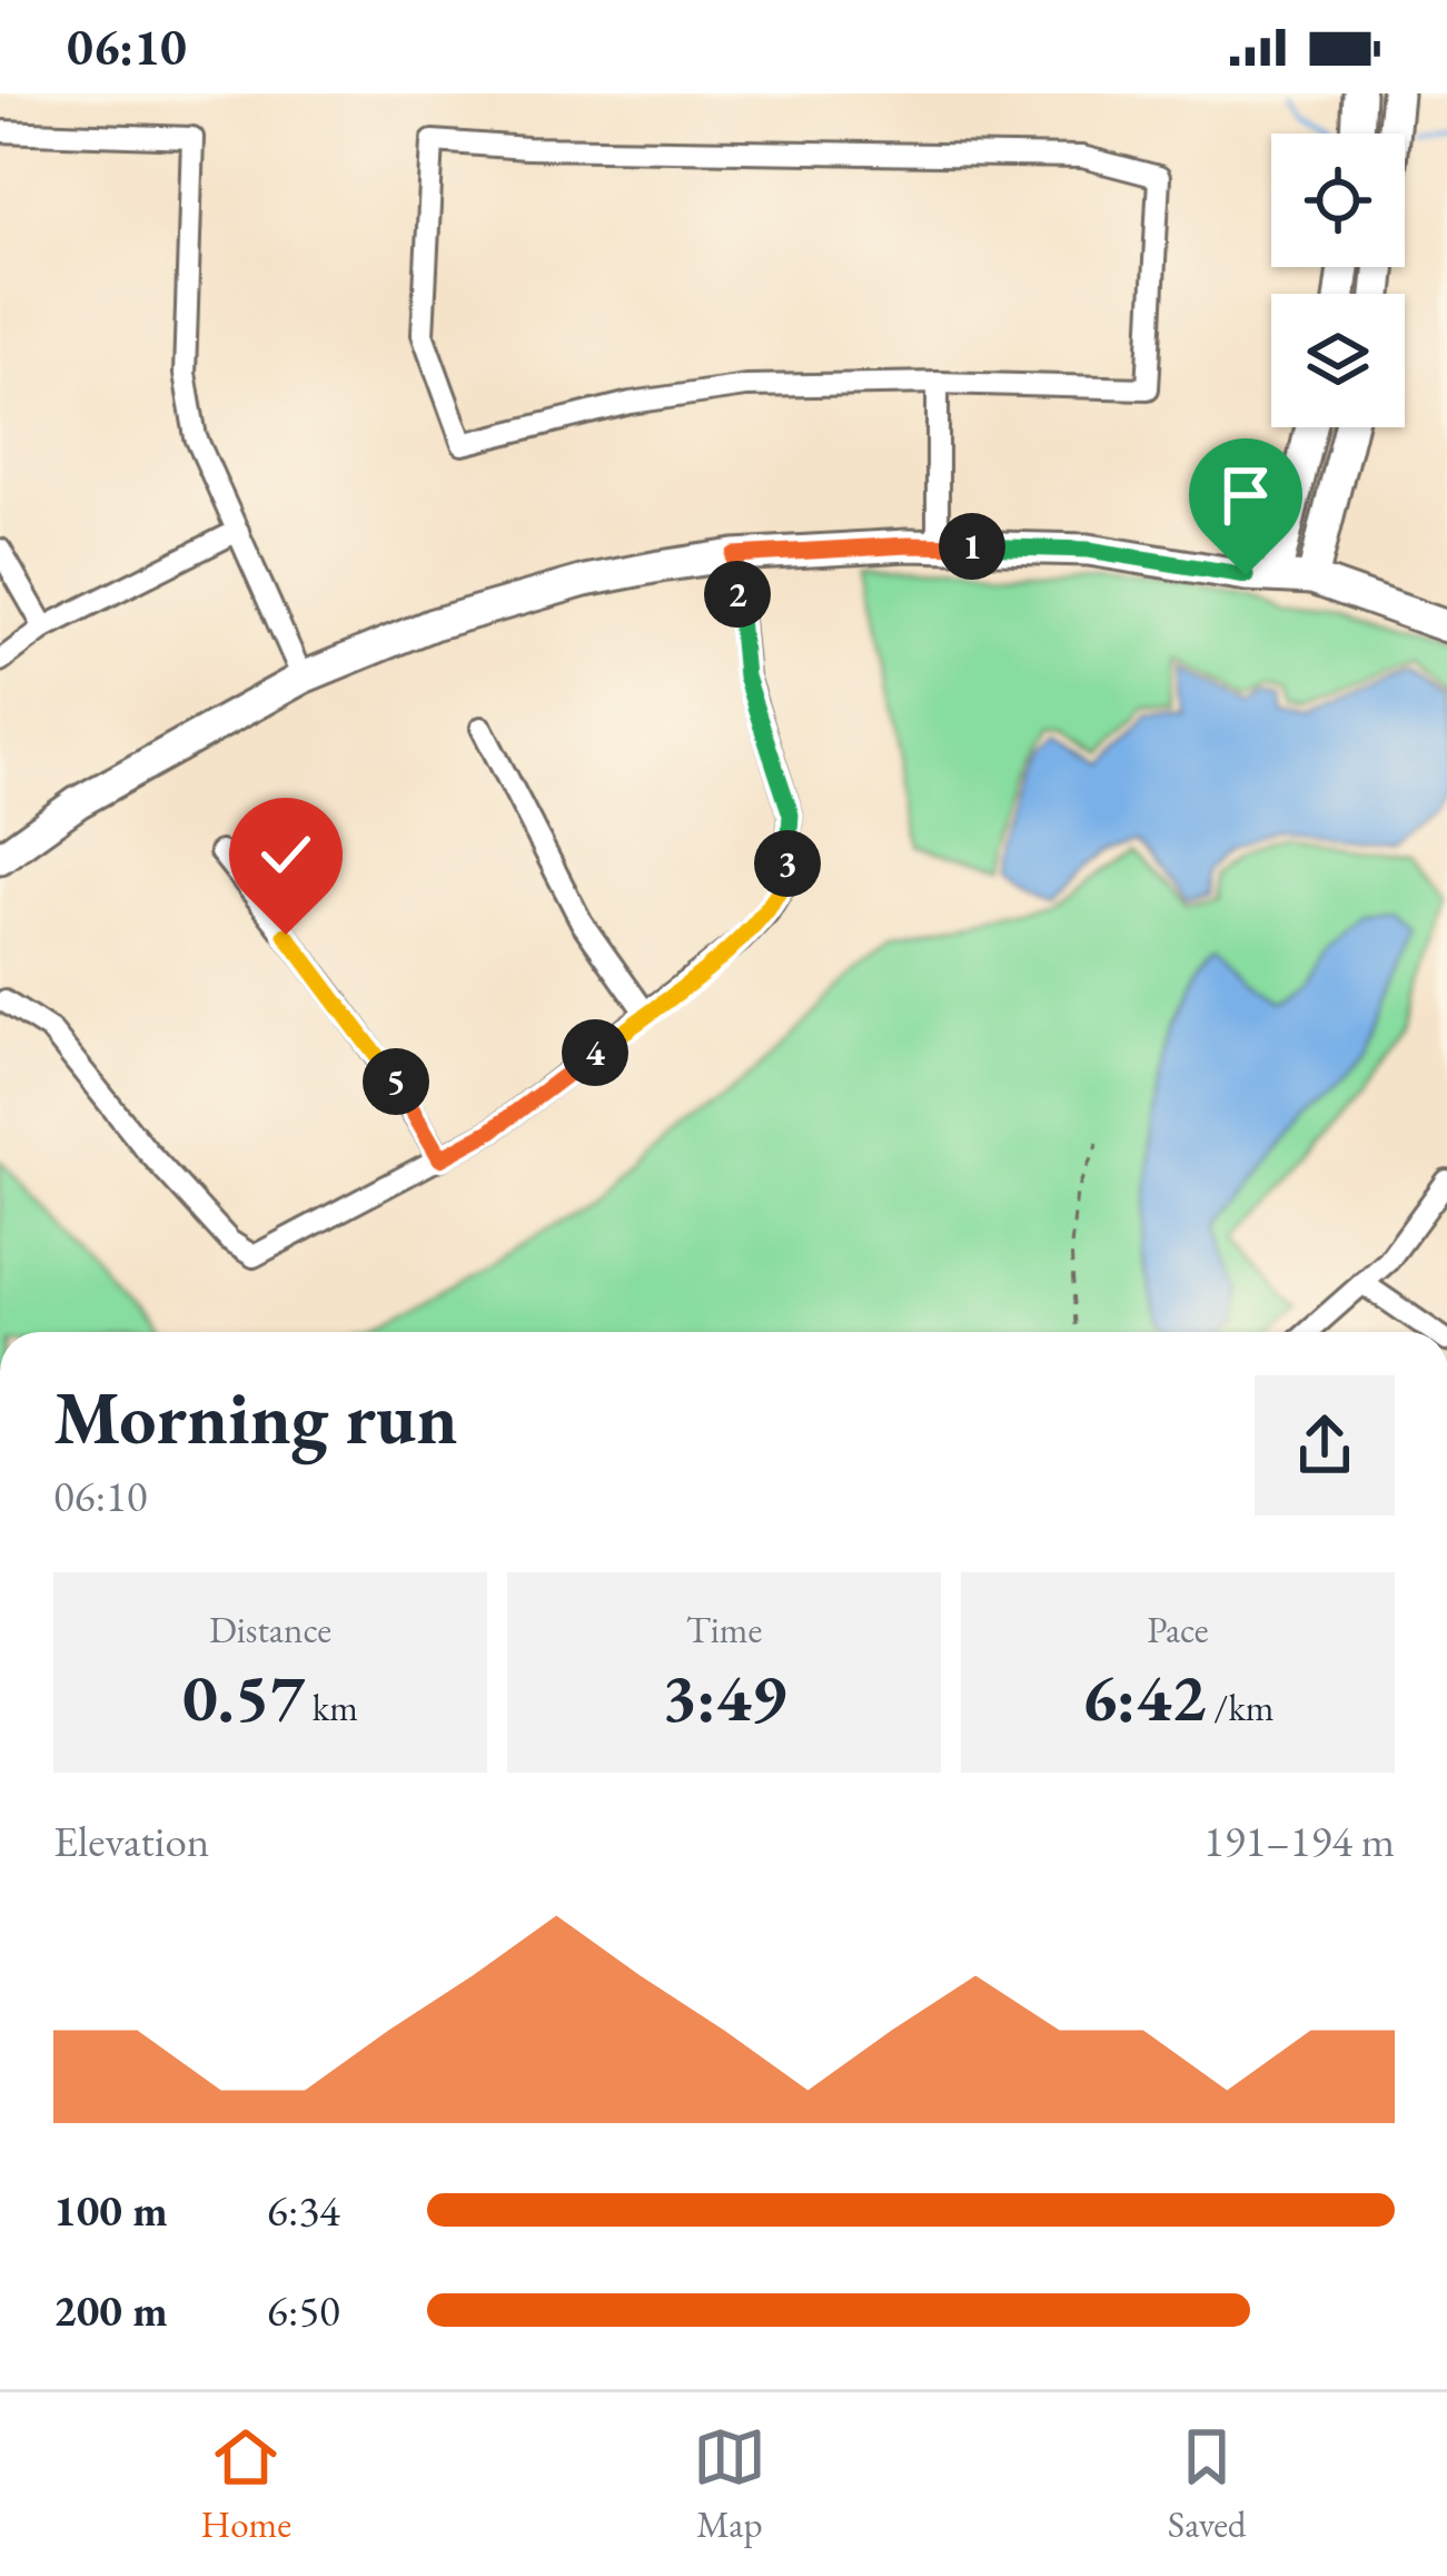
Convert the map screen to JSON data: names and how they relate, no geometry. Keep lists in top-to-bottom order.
{
  "page": {
    "status": "06:10",
    "pins": [
      "1",
      "2",
      "3",
      "4",
      "5"
    ],
    "heading": ["Morning run", "06:10"],
    "stats": [
      ["Distance", "0.57 km"],
      ["Time", "3:49"],
      ["Pace", "6:42 /km"]
    ],
    "chart": ["Elevation", "191–194 m"],
    "list": [
      {
        "name": "100 m",
        "note": "6:34"
      },
      {
        "name": "200 m",
        "note": "6:50"
      }
    ],
    "tabs": ["Home", "Map", "Saved"]
  }
}
